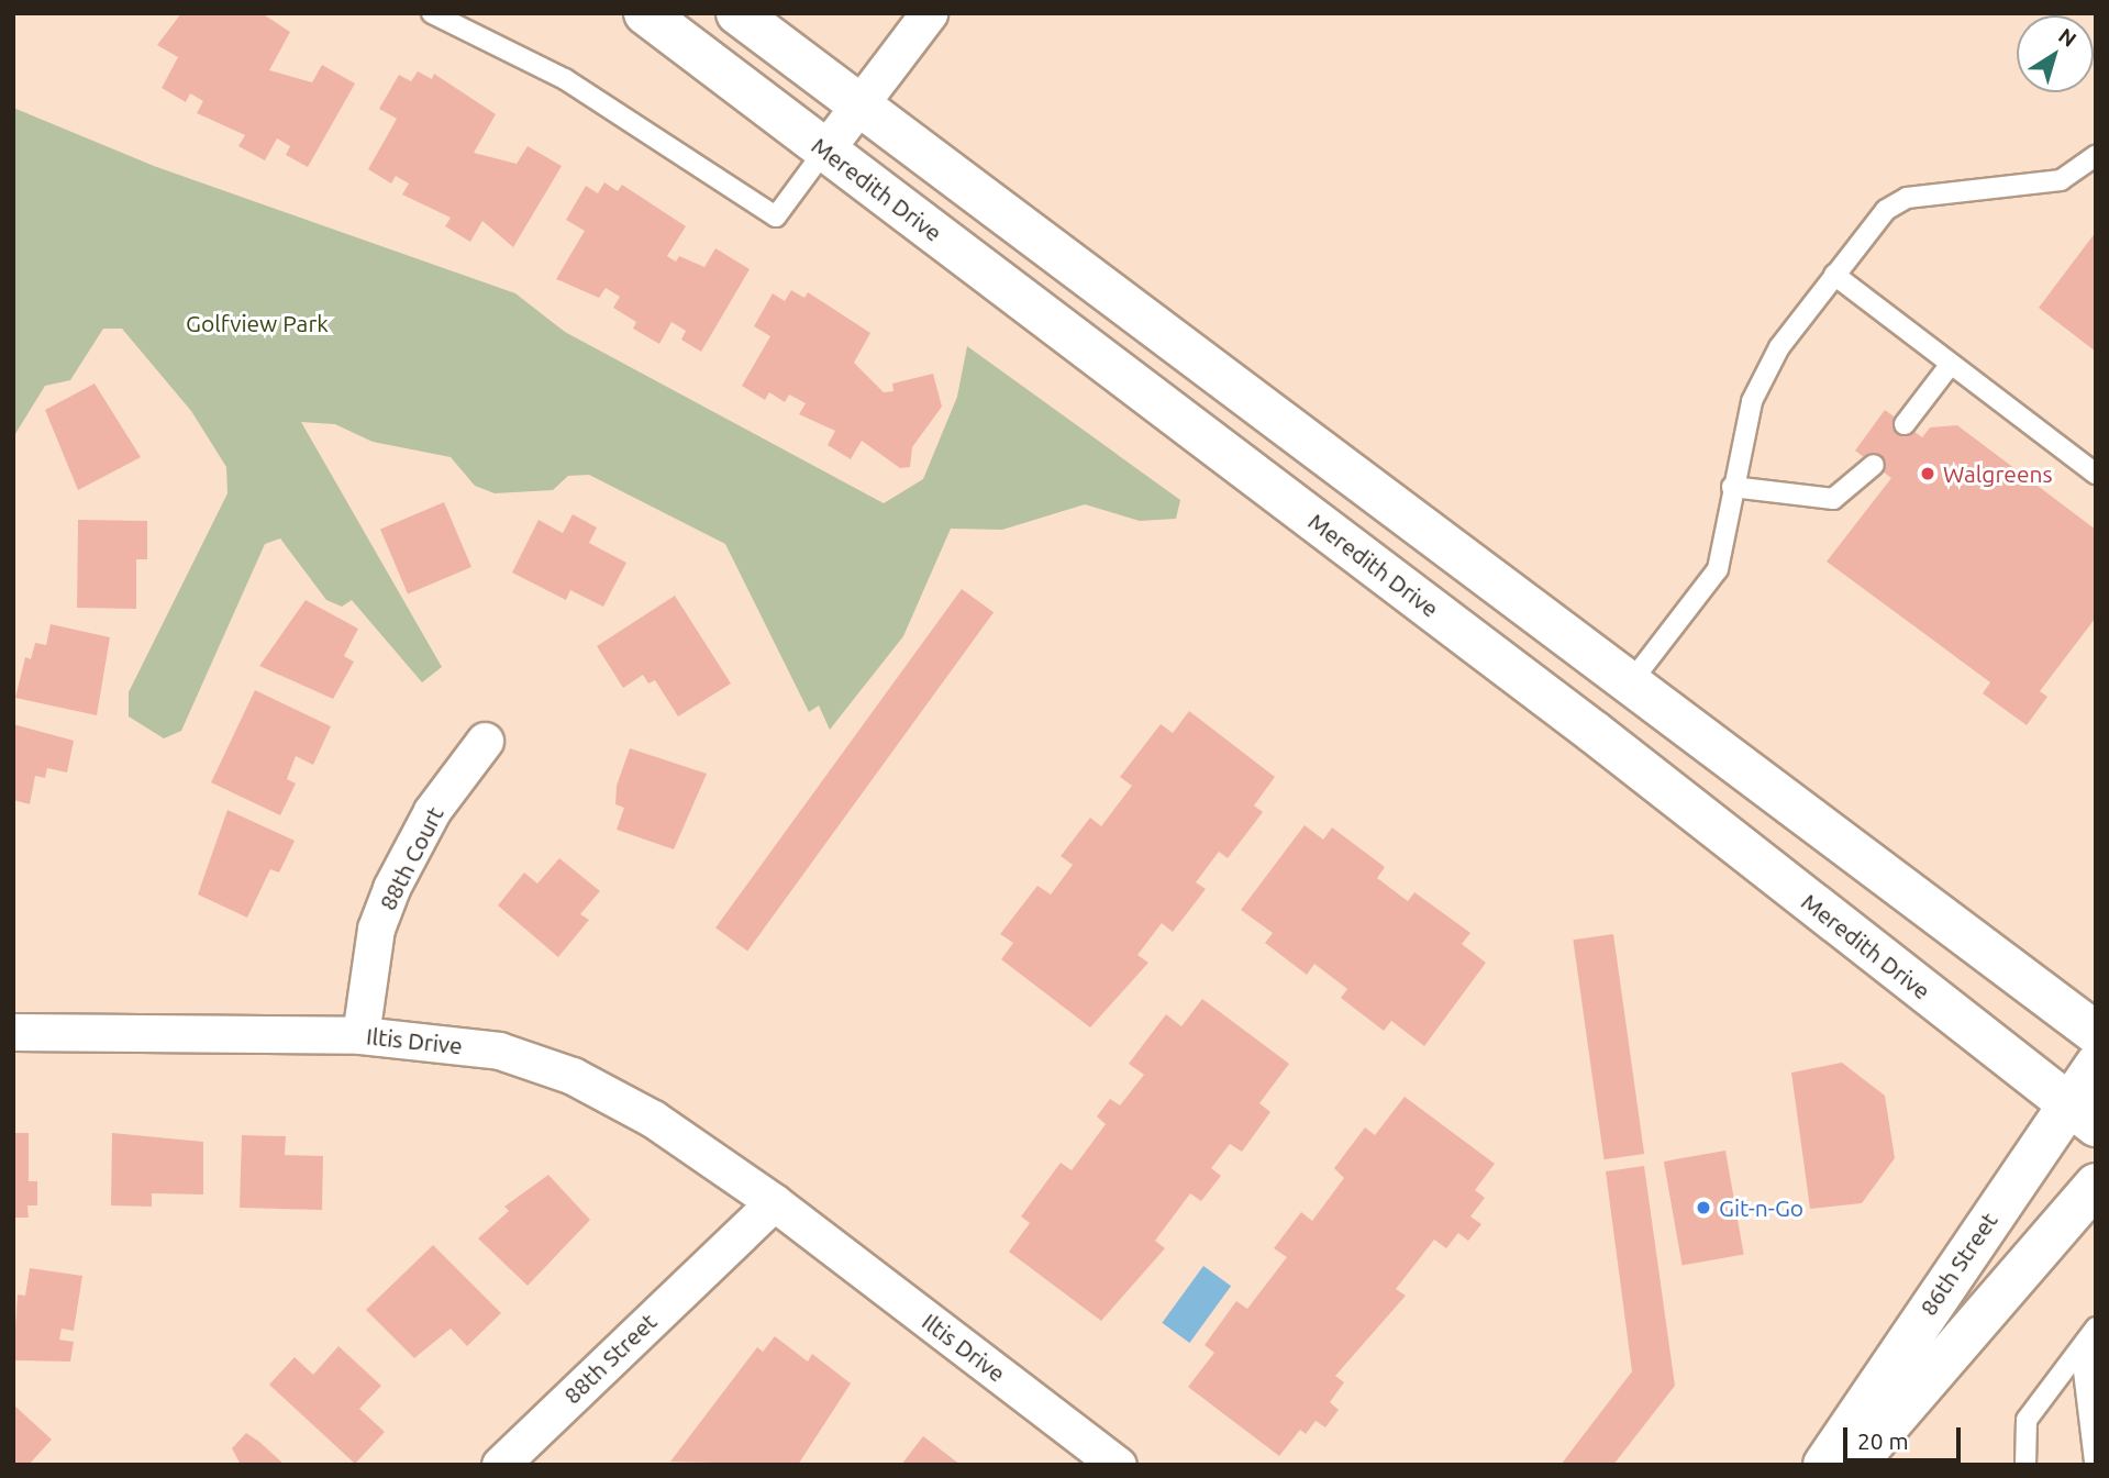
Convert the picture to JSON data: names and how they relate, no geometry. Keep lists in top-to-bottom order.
{
  "streets": {
    "main road": ["Meredith Drive", "86th Street"],
    "street": ["88th Court", "Iltis Drive", "88th Street"]
  },
  "crossings": [
    ["Meredith Drive", "86th Street"],
    ["88th Court", "Iltis Drive"],
    ["Iltis Drive", "88th Street"]
  ],
  "parks": ["Golfview Park"],
  "places": ["Walgreens", "Git-n-Go"],
  "scale_bar": "20 m",
  "north": "top right"
}
